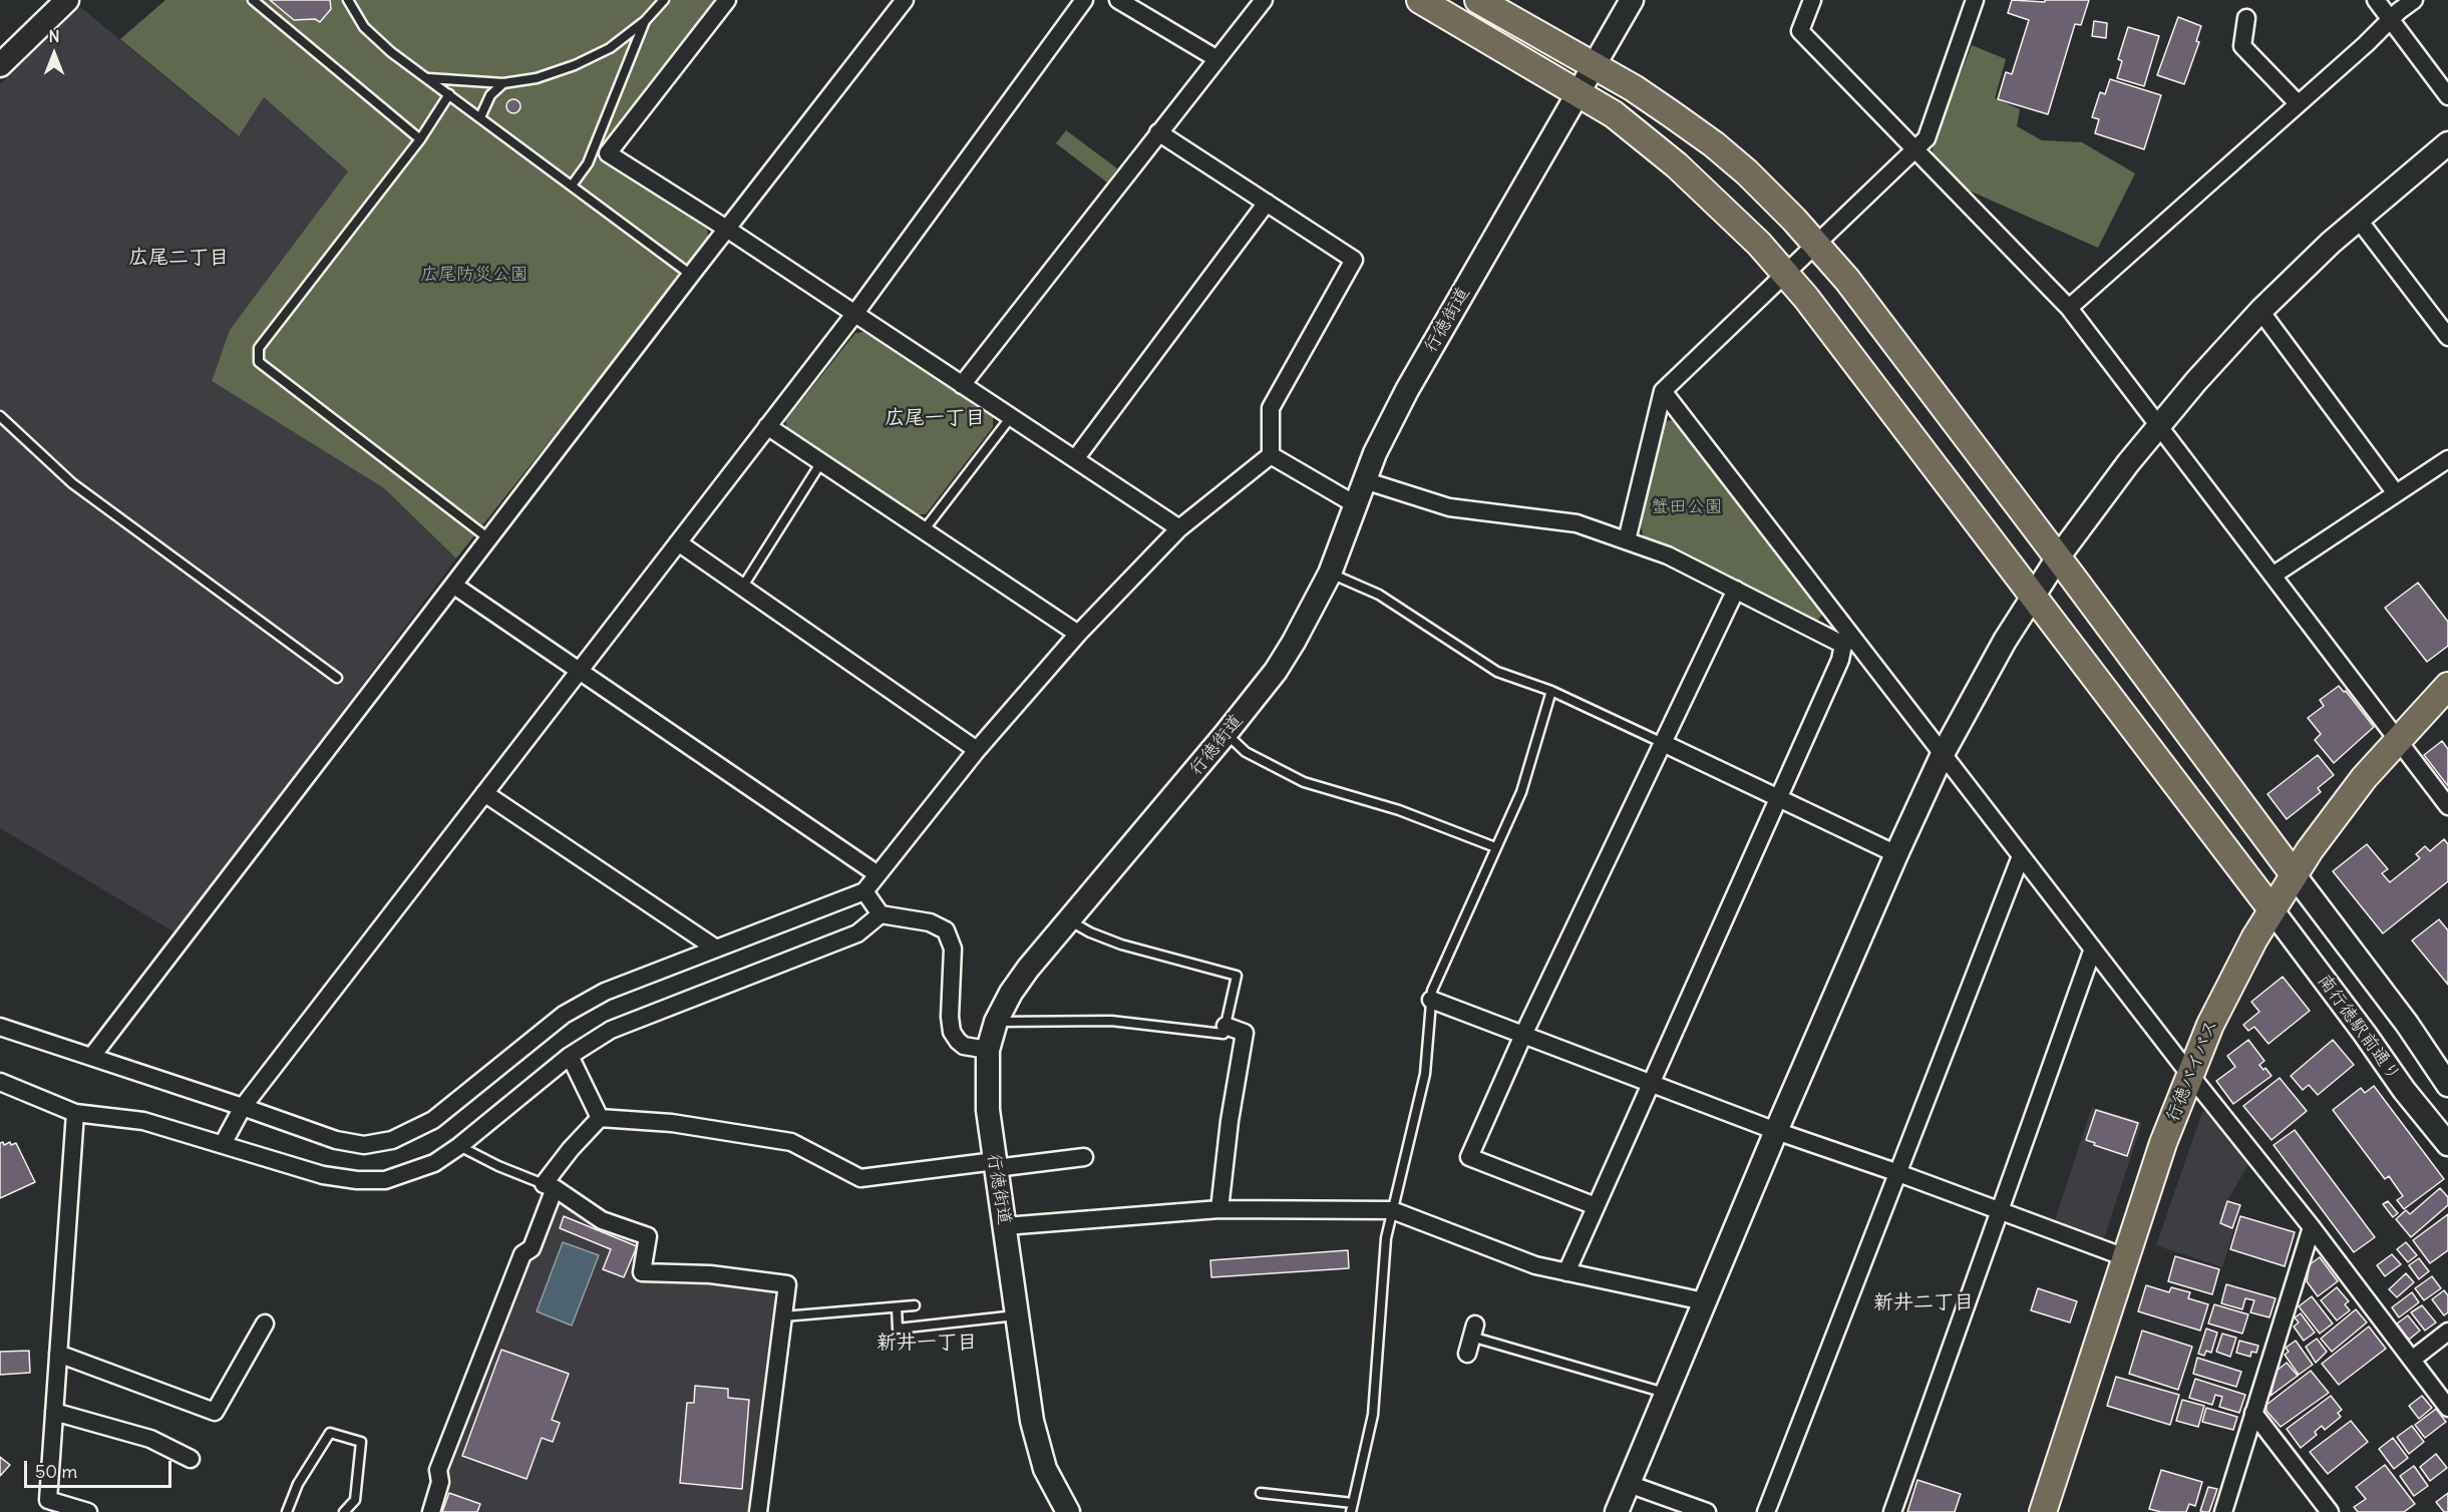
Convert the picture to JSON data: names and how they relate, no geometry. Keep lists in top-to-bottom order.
{
  "streets": {
    "main road": ["行徳バイパス"],
    "street": ["行徳街道", "南行徳駅前通り"]
  },
  "crossings": [
    ["南行徳駅前通り", "行徳バイパス"]
  ],
  "districts": [
    "広尾二丁目",
    "広尾一丁目",
    "新井二丁目",
    "新井一丁目"
  ],
  "parks": ["広尾防災公園", "蟹田公園"],
  "scale_bar": "50 m",
  "north": "top"
}
